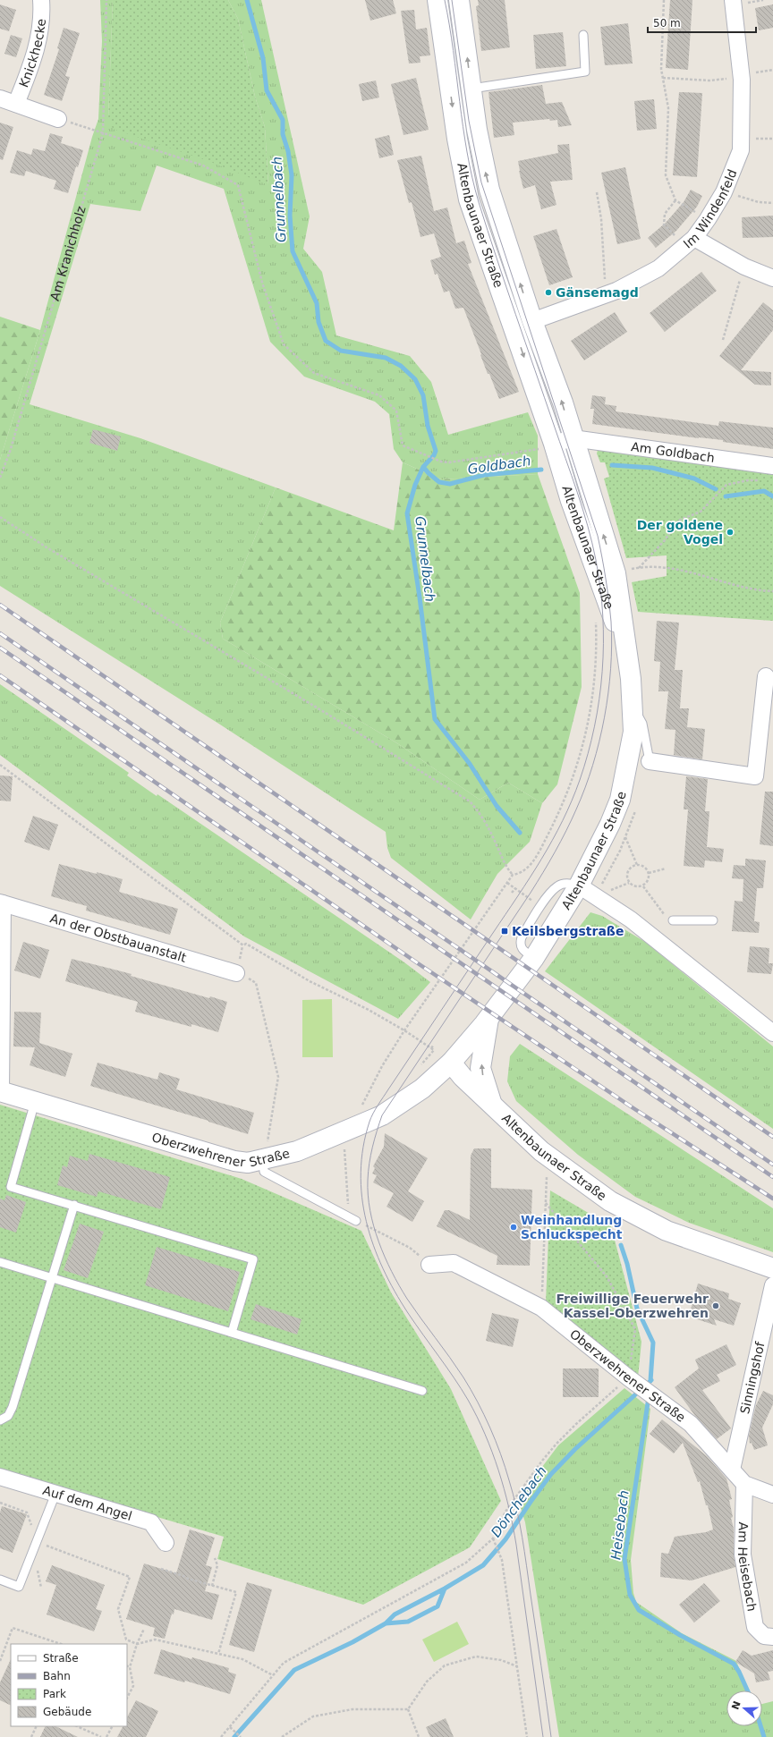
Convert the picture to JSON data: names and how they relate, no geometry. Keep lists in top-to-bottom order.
{
  "streets": {
    "main road": ["Altenbaunaer Straße", "Oberzwehrener Straße"],
    "street": [
      "Knickhecke",
      "Im Windenfeld",
      "Am Goldbach",
      "An der Obstbauanstalt",
      "Sinningshof",
      "Auf dem Angel",
      "Am Heisebach"
    ],
    "path": ["Am Kranichholz"]
  },
  "crossings": [
    ["Im Windenfeld", "Altenbaunaer Straße"],
    ["Altenbaunaer Straße", "Am Goldbach"],
    ["Altenbaunaer Straße", "Oberzwehrener Straße"],
    ["Oberzwehrener Straße", "Sinningshof"],
    ["Oberzwehrener Straße", "Am Heisebach"]
  ],
  "water": [
    "Grunnelbach",
    "Goldbach",
    "Dönchebach",
    "Heisebach"
  ],
  "places": {
    "other": [
      "Gänsemagd",
      "Der goldene Vogel",
      "Weinhandlung Schluckspecht",
      "Freiwillige Feuerwehr Kassel-Oberzwehren"
    ],
    "transit": ["Keilsbergstraße"]
  },
  "legend": [
    "Straße",
    "Bahn",
    "Park",
    "Gebäude"
  ],
  "scale_bar": "50 m",
  "north": "left"
}
